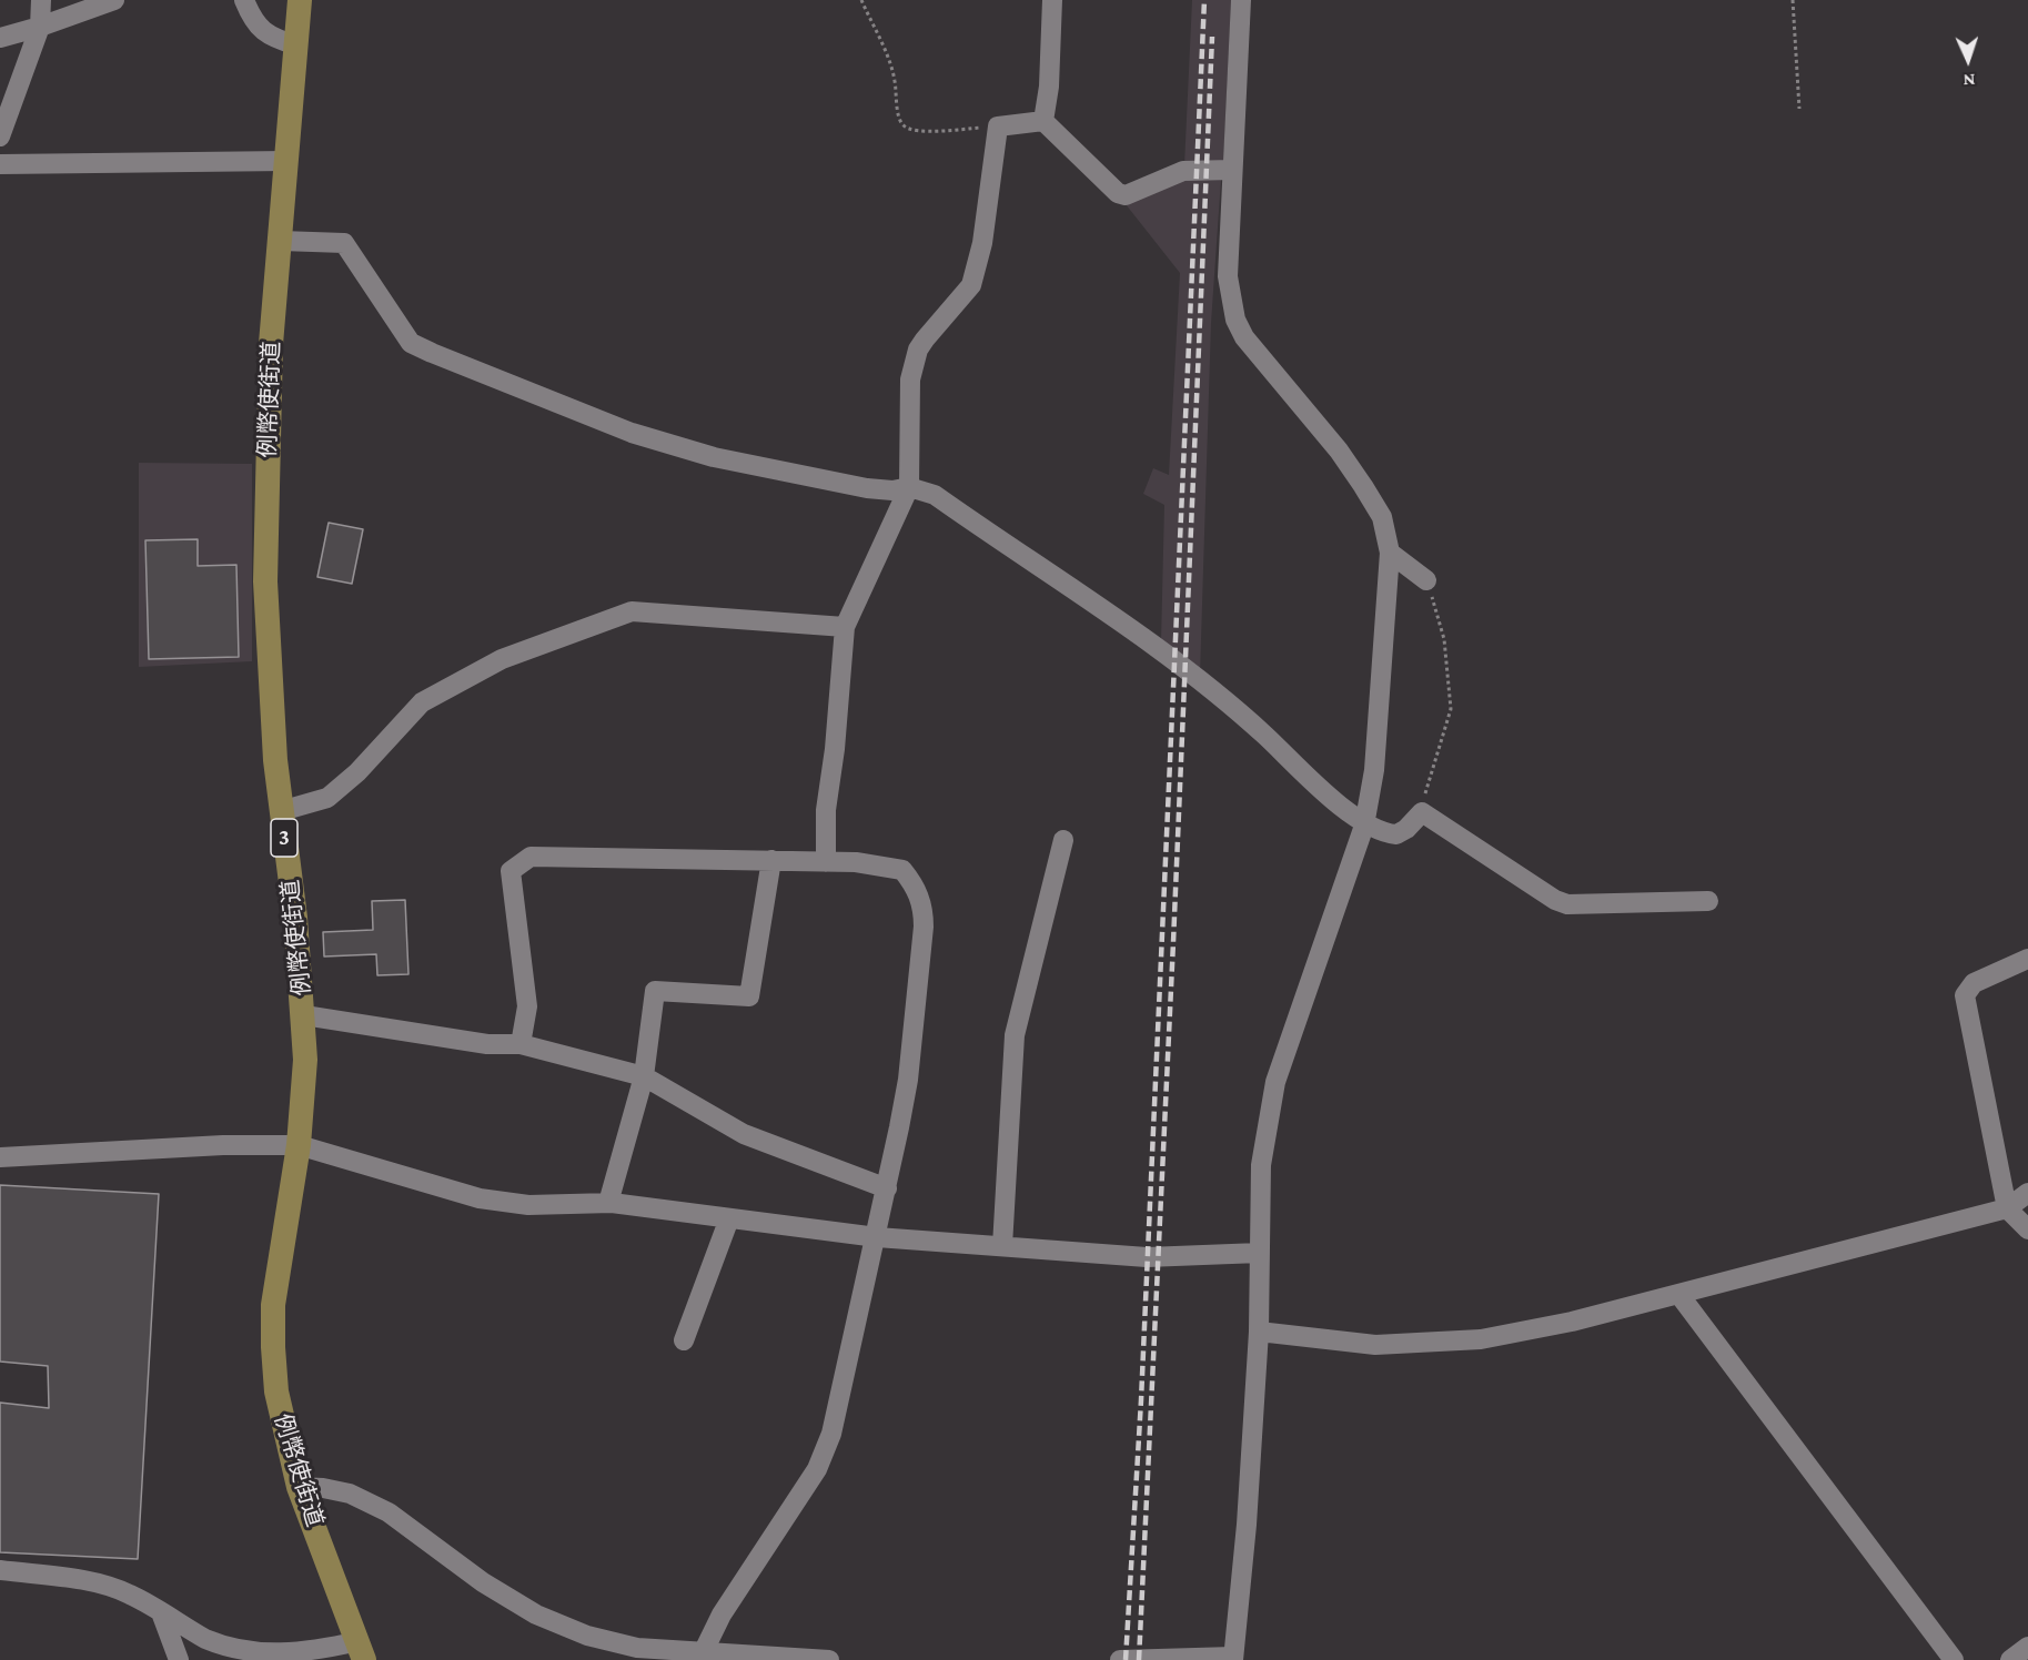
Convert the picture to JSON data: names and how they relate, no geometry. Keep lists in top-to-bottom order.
{
  "streets": {
    "main road": ["例幣使街道", "3"]
  },
  "north": "bottom"
}
